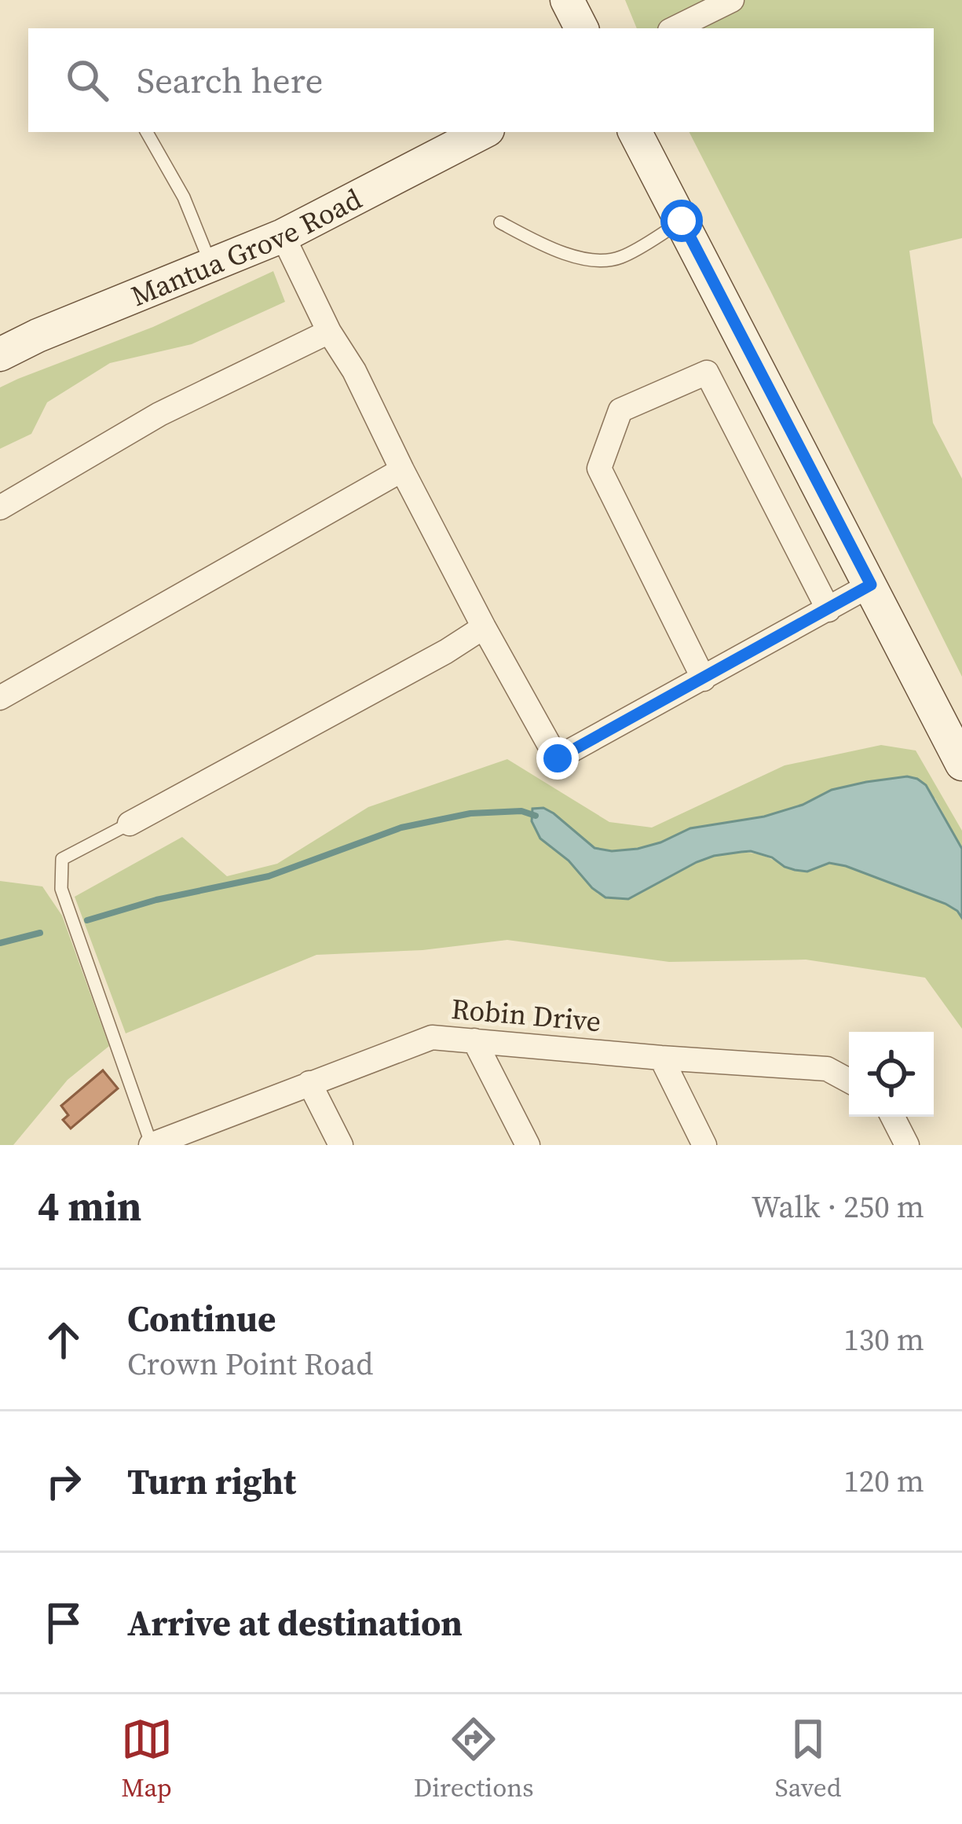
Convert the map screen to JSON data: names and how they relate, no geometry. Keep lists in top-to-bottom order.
{
  "streets": {
    "main road": ["Mantua Grove Road"],
    "street": ["Robin Drive"]
  },
  "page": {
    "search": "Search here",
    "heading": ["4 min", "Walk · 250 m"],
    "list": [
      ["Continue", "Crown Point Road", "130 m"],
      ["Turn right", "120 m"],
      "Arrive at destination"
    ],
    "nav": ["Map", "Directions", "Saved"]
  }
}
